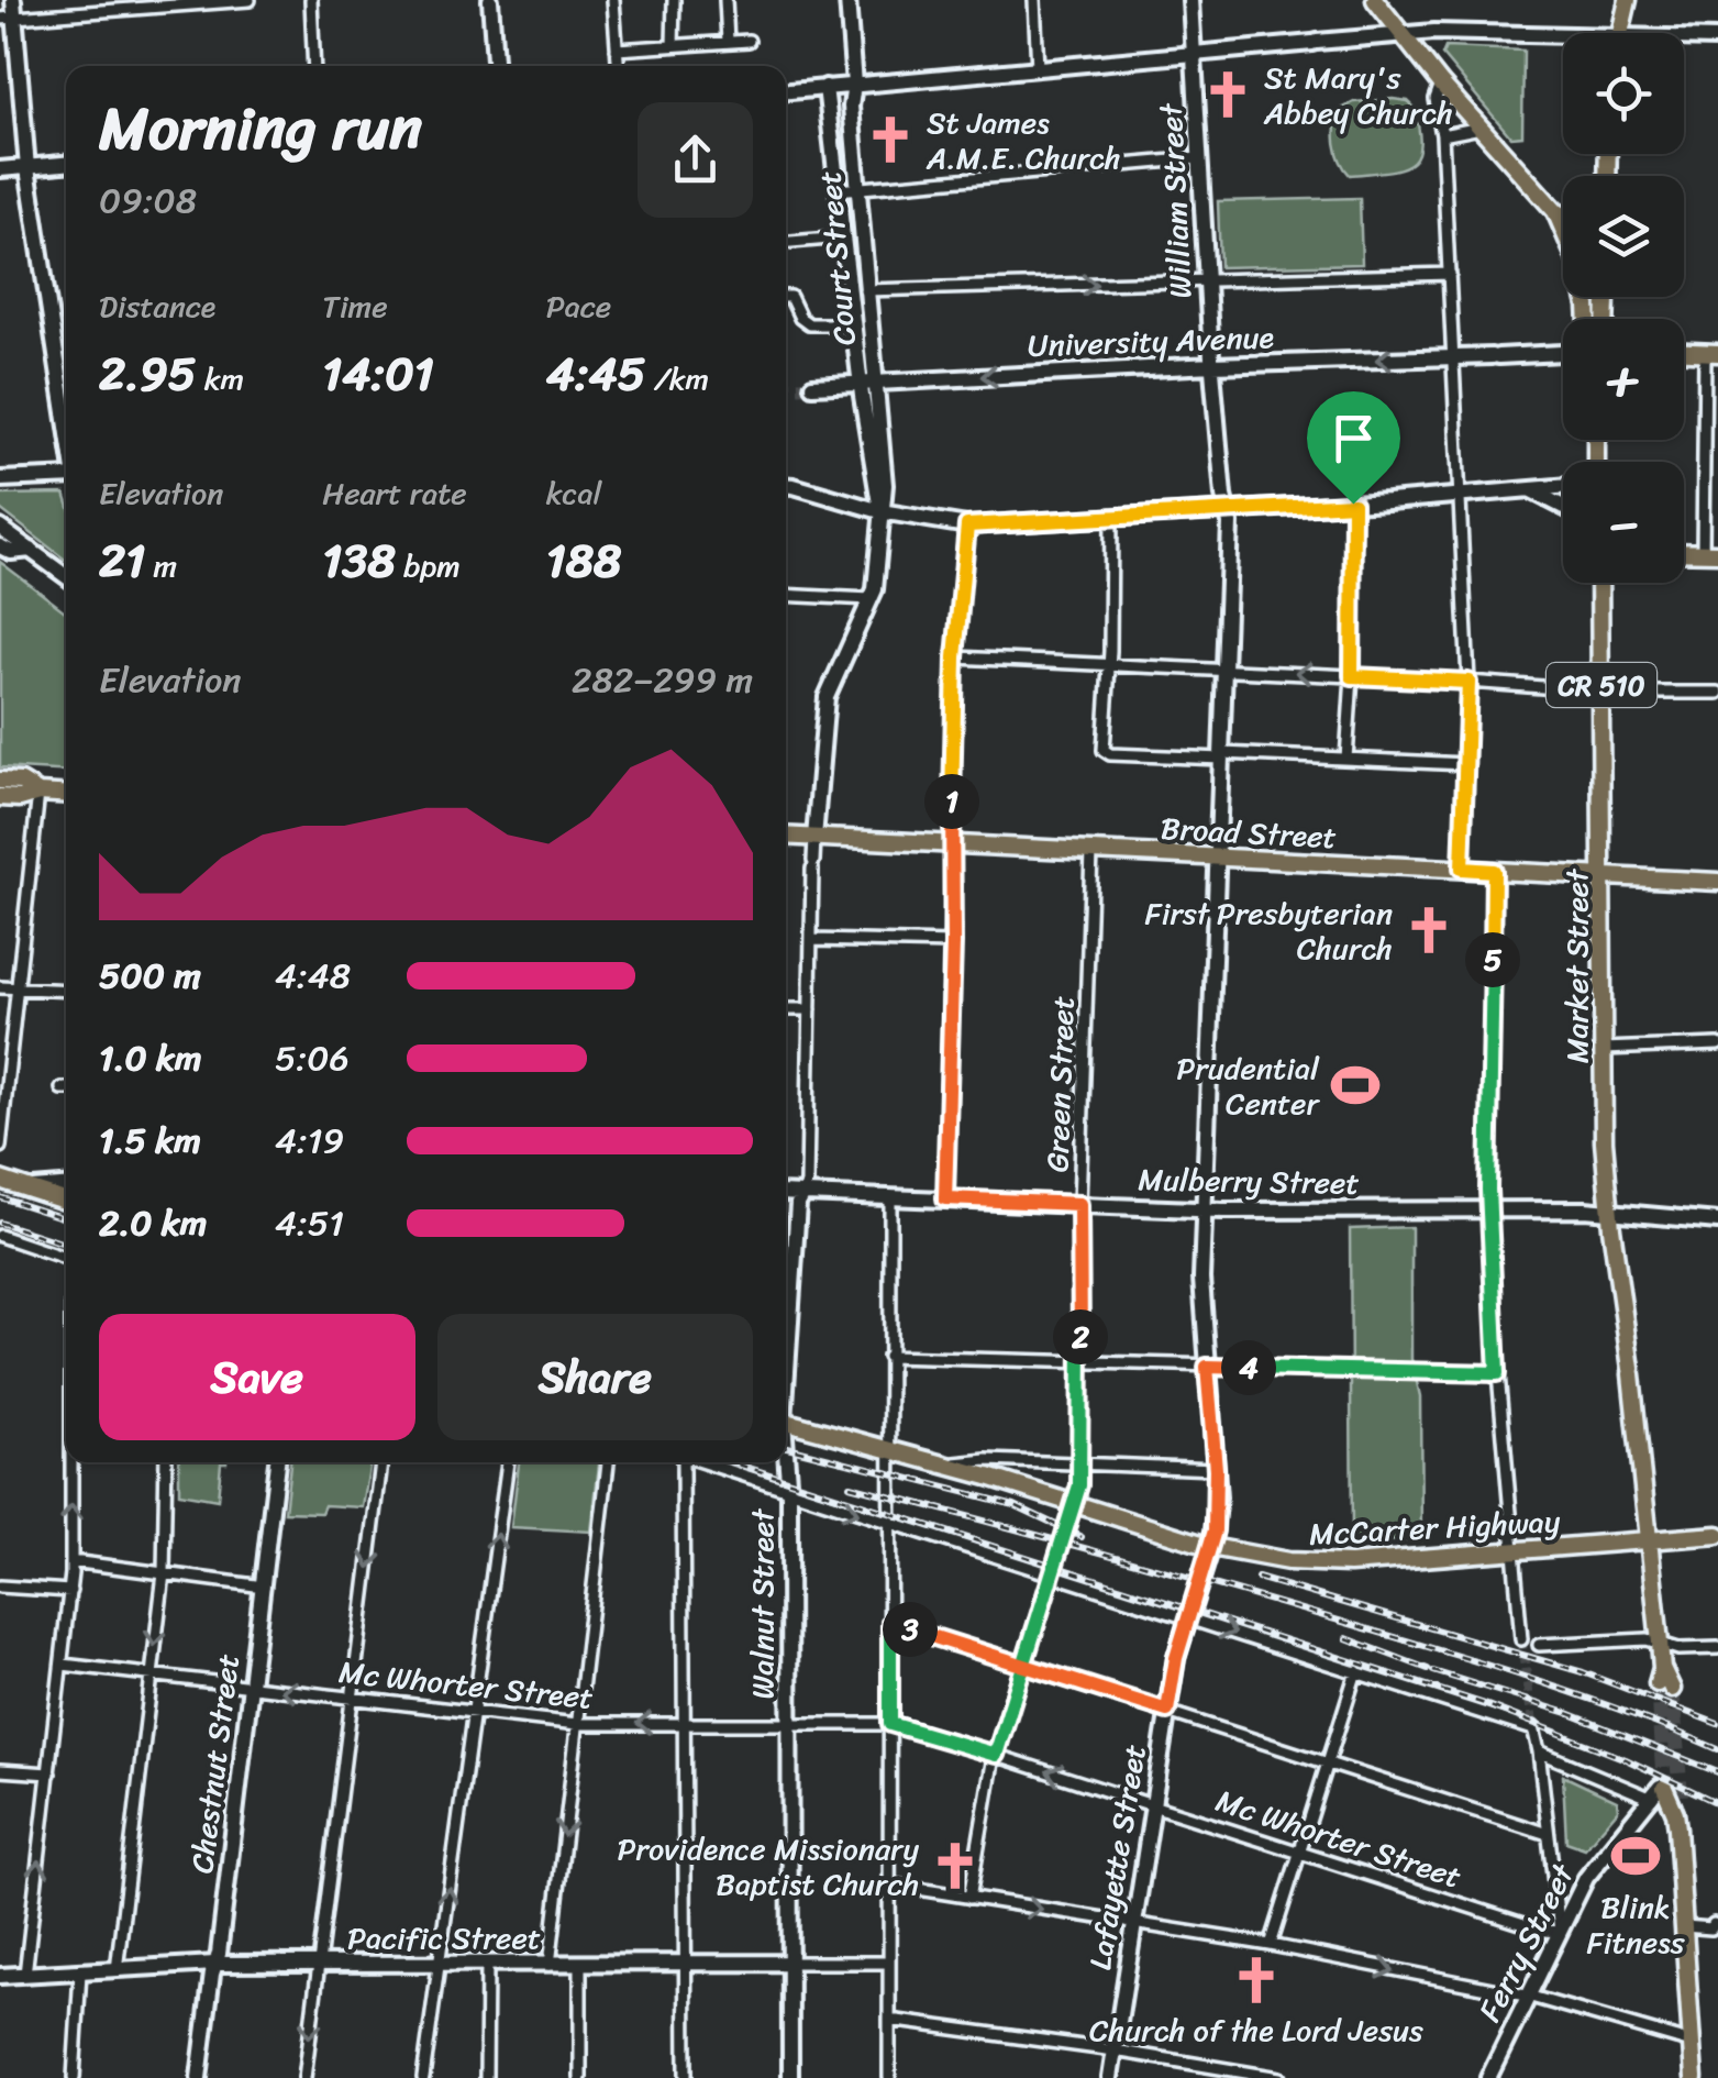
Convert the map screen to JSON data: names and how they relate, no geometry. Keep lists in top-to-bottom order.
{
  "streets": {
    "main road": [
      "CR 510",
      "Broad Street",
      "Market Street",
      "McCarter Highway"
    ],
    "street": [
      "William Street",
      "Court Street",
      "University Avenue",
      "Green Street",
      "Mulberry Street",
      "Walnut Street",
      "Mc Whorter Street",
      "Chestnut Street",
      "Lafayette Street",
      "Pacific Street",
      "Ferry Street"
    ]
  },
  "crossings": [
    ["William Street", "University Avenue"],
    ["William Street", "Broad Street"],
    ["William Street", "Lafayette Street"],
    ["Court Street", "University Avenue"],
    ["Court Street", "Broad Street"],
    ["Court Street", "Walnut Street"],
    ["Broad Street", "Market Street"],
    ["Broad Street", "Green Street"],
    ["Broad Street", "Walnut Street"],
    ["Broad Street", "Lafayette Street"],
    ["Market Street", "Mulberry Street"],
    ["Market Street", "McCarter Highway"],
    ["Green Street", "Mulberry Street"],
    ["Green Street", "McCarter Highway"],
    ["Green Street", "Mc Whorter Street"],
    ["Mulberry Street", "Walnut Street"],
    ["Mulberry Street", "Lafayette Street"],
    ["McCarter Highway", "Lafayette Street"],
    ["Walnut Street", "Mc Whorter Street"],
    ["Walnut Street", "Pacific Street"],
    ["Mc Whorter Street", "Chestnut Street"],
    ["Mc Whorter Street", "Lafayette Street"],
    ["Mc Whorter Street", "Ferry Street"],
    ["Chestnut Street", "Pacific Street"]
  ],
  "places": {
    "church": [
      "St Mary's Abbey Church",
      "St James A.M.E. Church",
      "First Presbyterian Church",
      "Providence Missionary Baptist Church",
      "Church of the Lord Jesus"
    ],
    "sports": ["Prudential Center", "Blink Fitness"]
  },
  "page": {
    "map_buttons": ["+", "−"],
    "heading": ["Morning run", "09:08"],
    "stats": [
      ["Distance", "2.95 km"],
      ["Time", "14:01"],
      ["Pace", "4:45 /km"],
      ["Elevation", "21 m"],
      ["Heart rate", "138 bpm"],
      ["kcal", "188"]
    ],
    "chart": ["Elevation", "282–299 m"],
    "pins": [
      "1",
      "5",
      "2",
      "4",
      "3"
    ],
    "list": [
      {
        "name": "500 m",
        "note": "4:48"
      },
      {
        "name": "1.0 km",
        "note": "5:06"
      },
      {
        "name": "1.5 km",
        "note": "4:19"
      },
      {
        "name": "2.0 km",
        "note": "4:51"
      }
    ],
    "buttons": ["Save", "Share"]
  }
}
